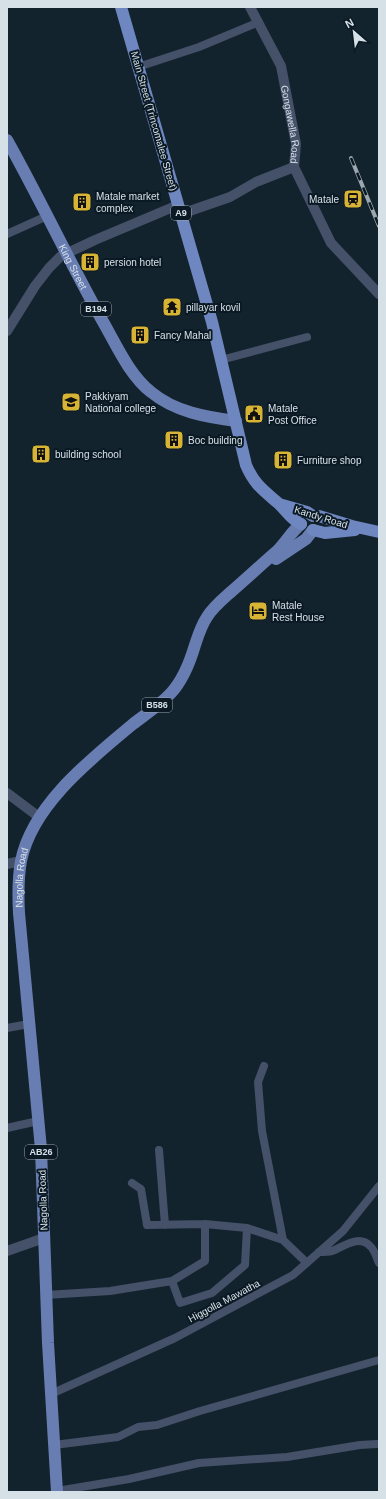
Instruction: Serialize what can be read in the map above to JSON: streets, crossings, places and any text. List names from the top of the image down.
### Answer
{
  "streets": {
    "highway": ["Main Street (Trincomalee Street)", "A9", "Kandy Road"],
    "main road": [
      "King Street",
      "B194",
      "B586",
      "Nagolla Road",
      "AB26"
    ],
    "street": ["Gongawella Road", "Higgolla Mawatha"]
  },
  "crossings": [
    ["Main Street (Trincomalee Street)", "King Street"],
    ["Main Street (Trincomalee Street)", "Kandy Road"],
    ["King Street", "Kandy Road"],
    ["Kandy Road", "B586"],
    ["B586", "Nagolla Road"],
    ["Nagolla Road", "Higgolla Mawatha"]
  ],
  "places": {
    "station": ["Matale"],
    "building": [
      "Matale market complex",
      "persion hotel",
      "Fancy Mahal",
      "Boc building",
      "building school",
      "Furniture shop"
    ],
    "temple": ["pillayar kovil"],
    "school or university": ["Pakkiyam National college"],
    "public building": ["Matale Post Office"],
    "hotel": ["Matale Rest House"]
  },
  "north": "top left"
}
